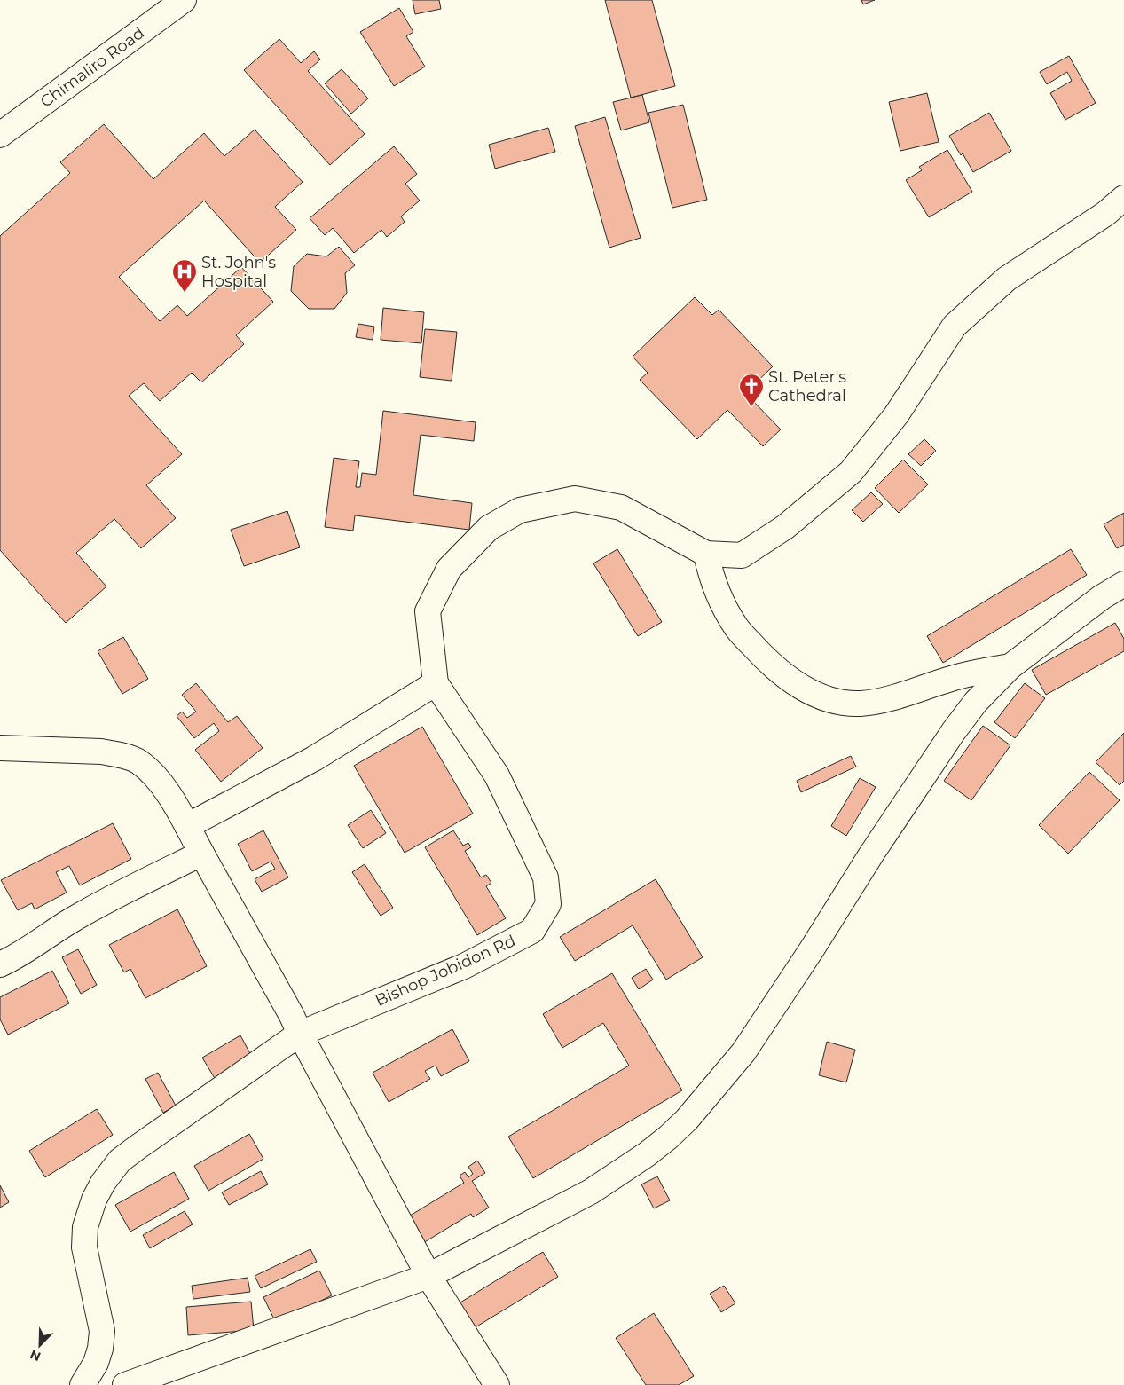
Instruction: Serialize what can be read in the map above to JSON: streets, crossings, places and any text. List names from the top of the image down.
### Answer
{
  "streets": {
    "street": ["Chimaliro Road", "Bishop Jobidon Rd"]
  },
  "places": {
    "hospital": ["St. John's Hospital"],
    "church": ["St. Peter's Cathedral"]
  },
  "north": "bottom left"
}
